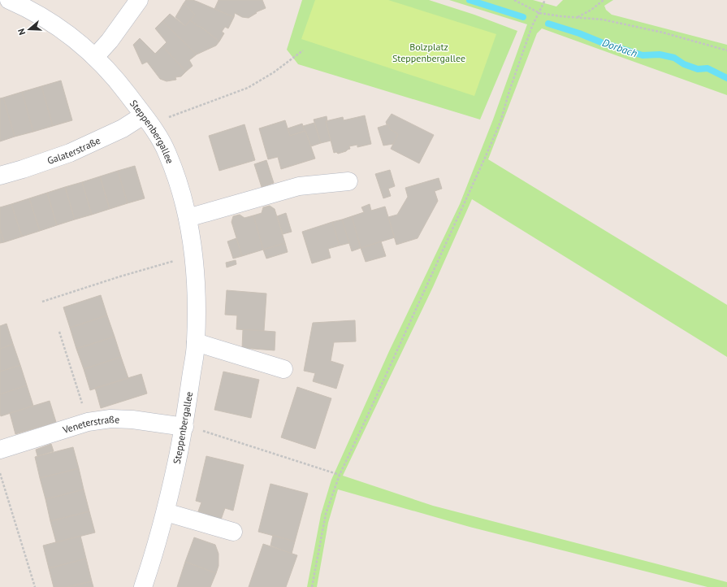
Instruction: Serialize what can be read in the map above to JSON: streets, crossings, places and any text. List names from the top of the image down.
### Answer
{
  "streets": {
    "street": ["Steppenbergallee", "Galaterstraße", "Veneterstraße"]
  },
  "crossings": [
    ["Steppenbergallee", "Galaterstraße"],
    ["Steppenbergallee", "Veneterstraße"]
  ],
  "water": ["Dorbach"],
  "parks": ["Bolzplatz Steppenbergallee"],
  "north": "left"
}
